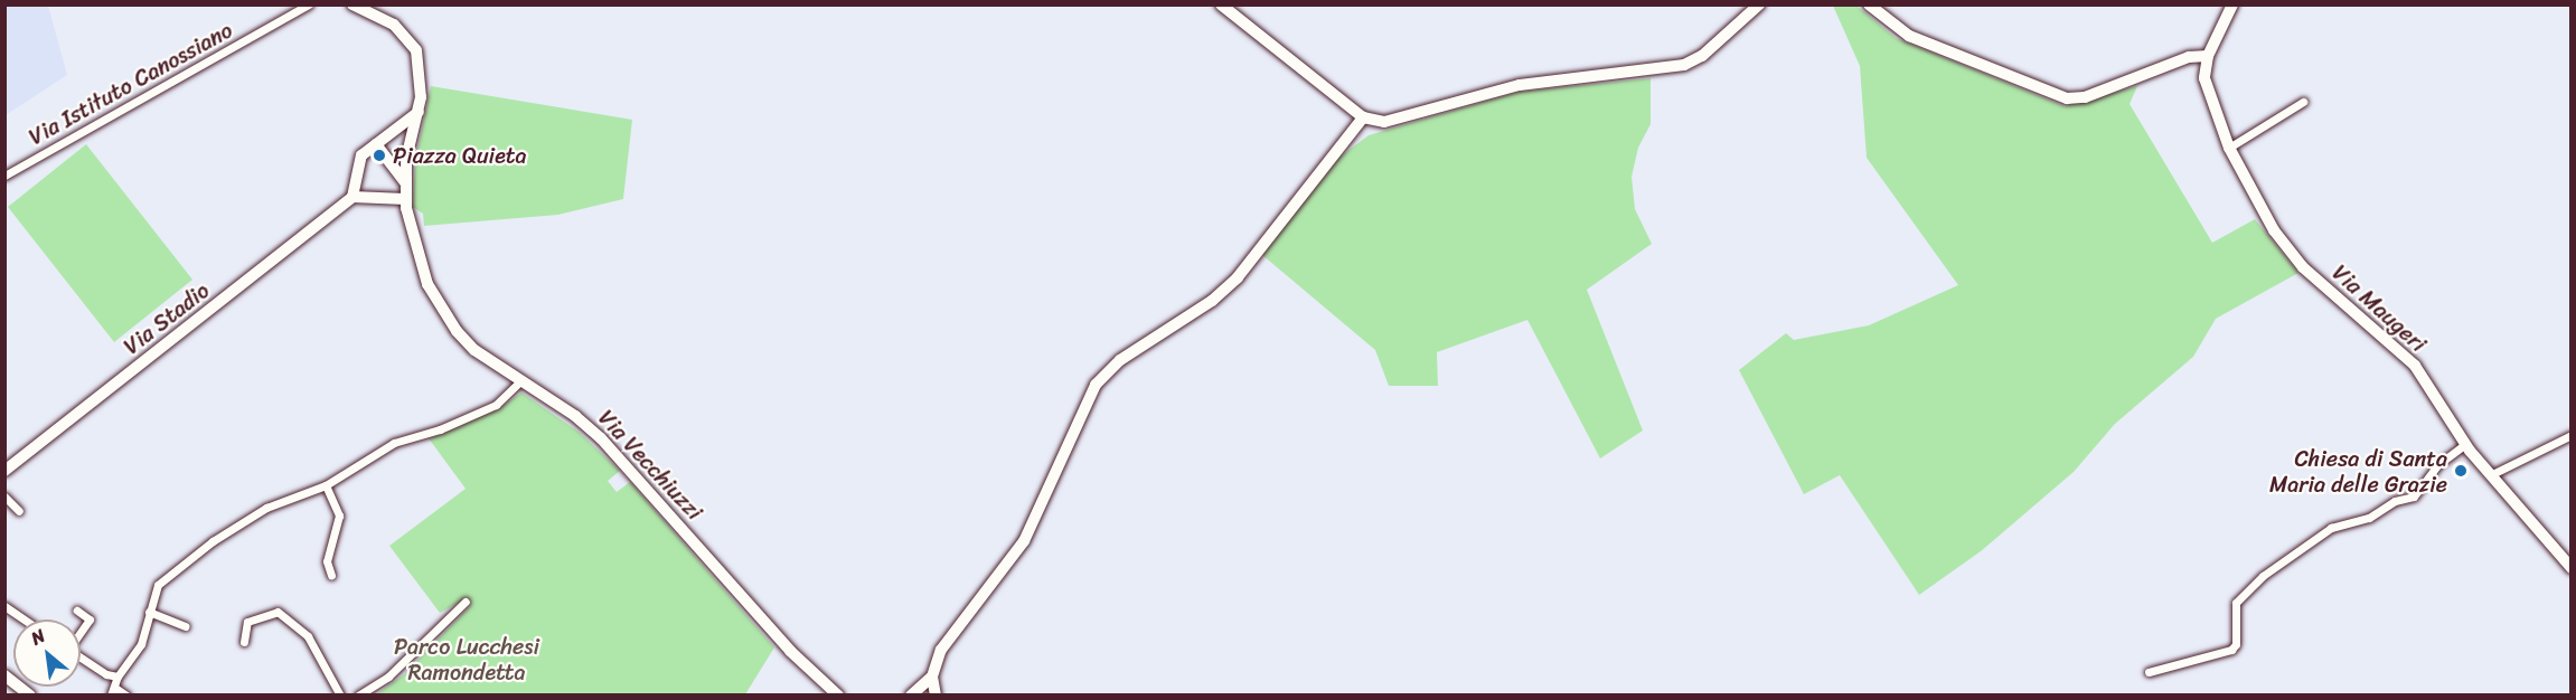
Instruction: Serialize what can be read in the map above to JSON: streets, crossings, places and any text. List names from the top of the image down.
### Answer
{
  "streets": {
    "street": [
      "Via Istituto Canossiano",
      "Via Maugeri",
      "Via Stadio",
      "Via Vecchiuzzi"
    ]
  },
  "parks": ["Parco Lucchesi Ramondetta"],
  "places": ["Piazza Quieta", "Chiesa di Santa Maria delle Grazie"],
  "north": "top left"
}
